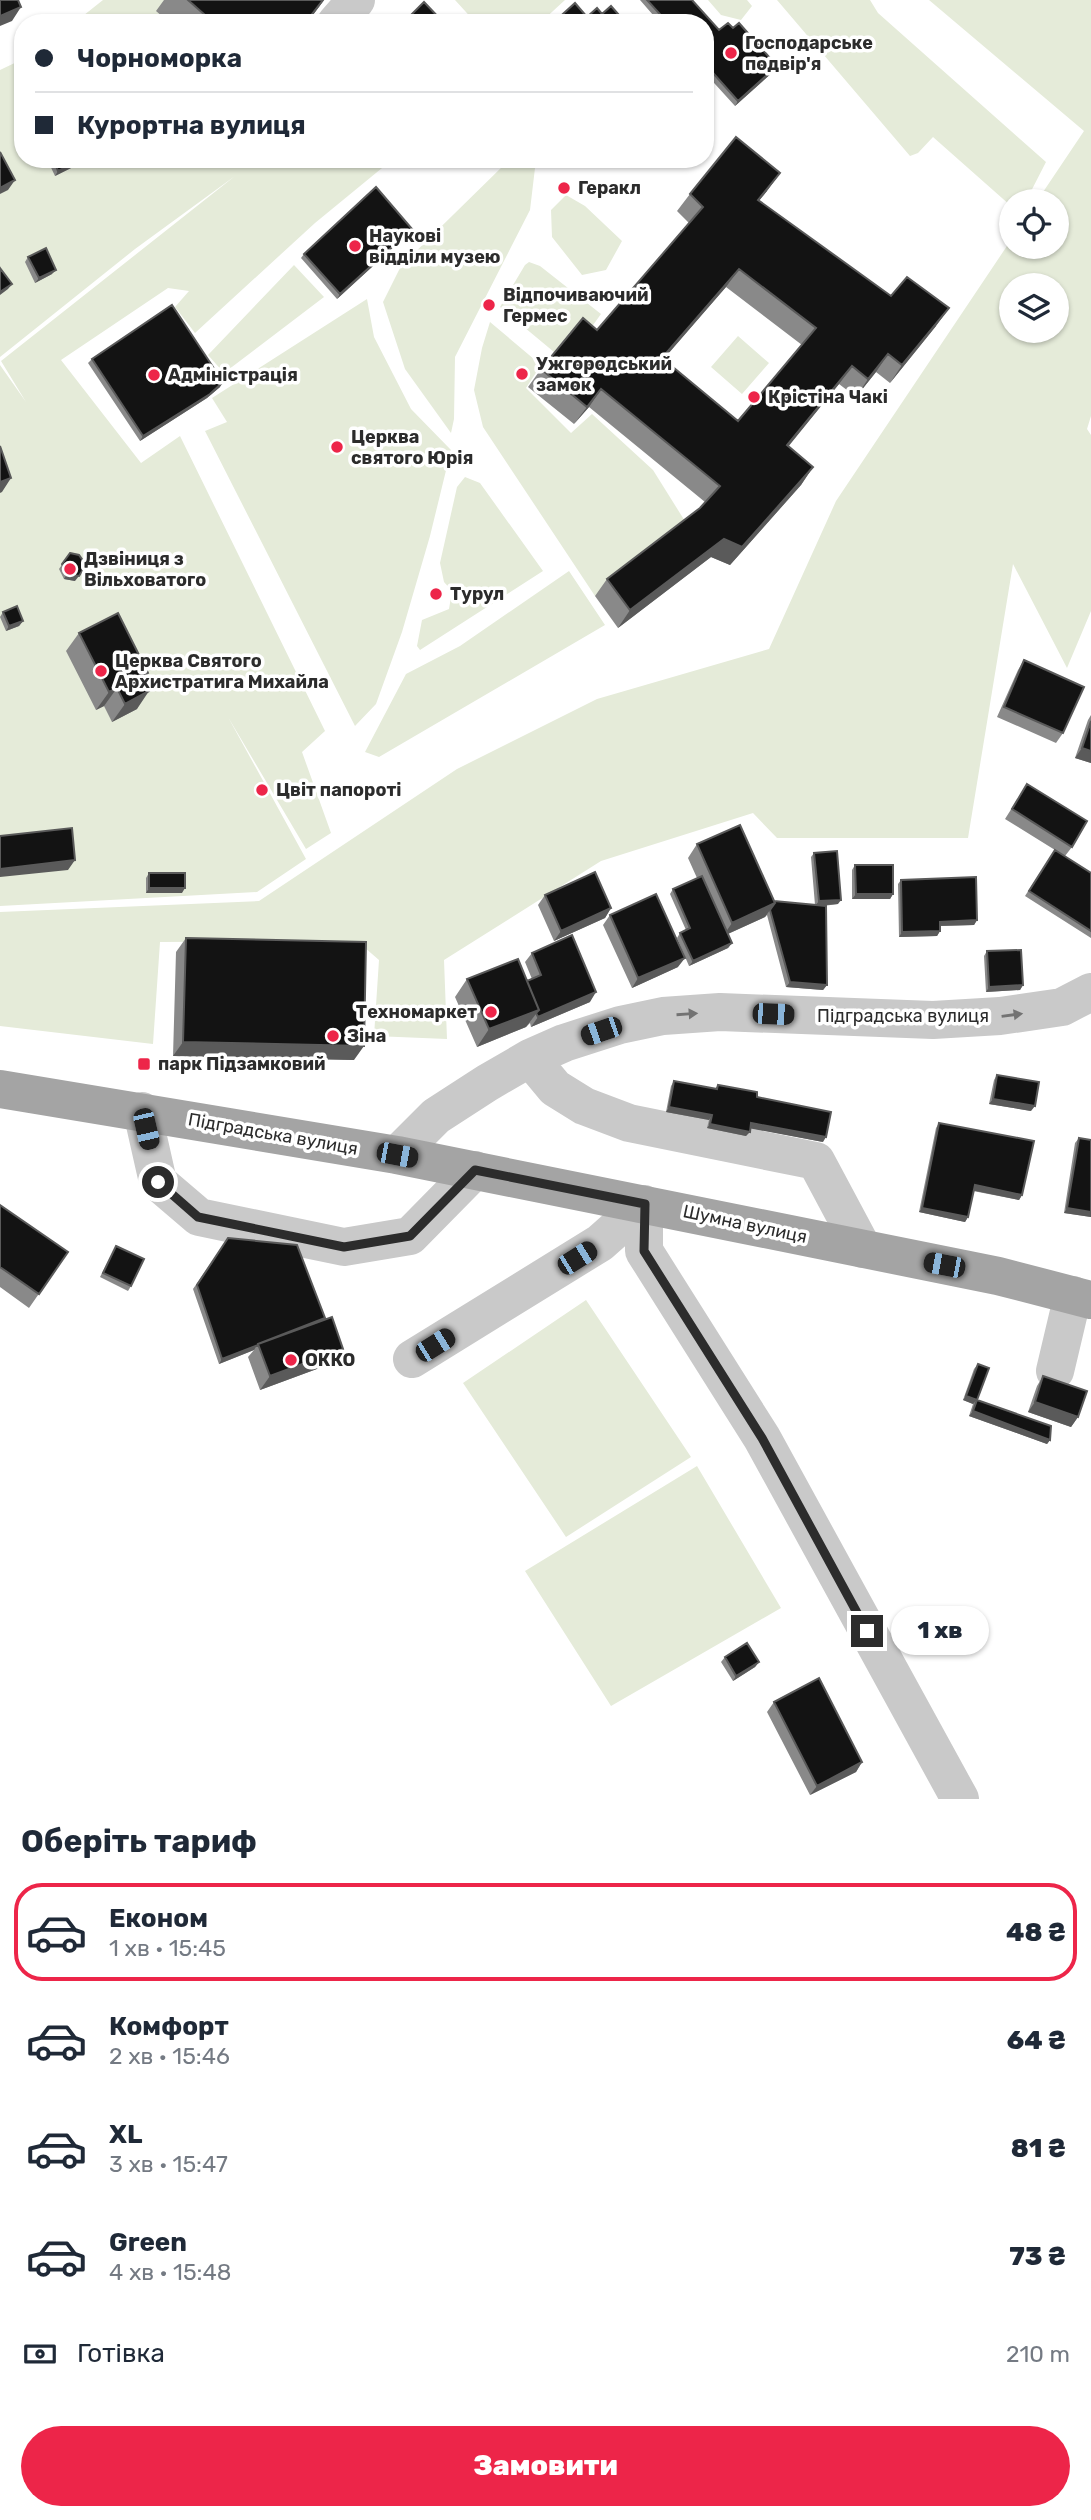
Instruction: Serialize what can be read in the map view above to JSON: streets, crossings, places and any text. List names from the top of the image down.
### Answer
{
  "streets": {
    "main road": ["Підградська вулиця", "Шумна вулиця"]
  },
  "crossings": [
    ["Підградська вулиця", "Шумна вулиця"]
  ],
  "one_way": ["Підградська вулиця"],
  "places": {
    "other": [
      "Господарське подвір'я",
      "Геракл",
      "Наукові відділи музею",
      "Відпочиваючий Гермес",
      "Ужгородський замок",
      "Адміністрація",
      "Крістіна Чакі",
      "Церква святого Юрія",
      "Дзвіниця з Вільховатого",
      "Турул",
      "Церква Святого Архистратига Михайла",
      "Цвіт папороті",
      "Техномаркет",
      "Зіна",
      "ОККО"
    ],
    "transit": ["парк Підзамковий"]
  },
  "page": {
    "banner": ["Чорноморка", "Курортна вулиця"],
    "bubble": "1 хв",
    "heading": "Оберіть тариф",
    "list": [
      {
        "name": "Економ",
        "note": "1 хв · 15:45",
        "value": "48 ₴"
      },
      {
        "name": "Комфорт",
        "note": "2 хв · 15:46",
        "value": "64 ₴"
      },
      {
        "name": "XL",
        "note": "3 хв · 15:47",
        "value": "81 ₴"
      },
      {
        "name": "Green",
        "note": "4 хв · 15:48",
        "value": "73 ₴"
      }
    ],
    "pay": ["Готівка", "210 m"],
    "buttons": "Замовити"
  }
}
